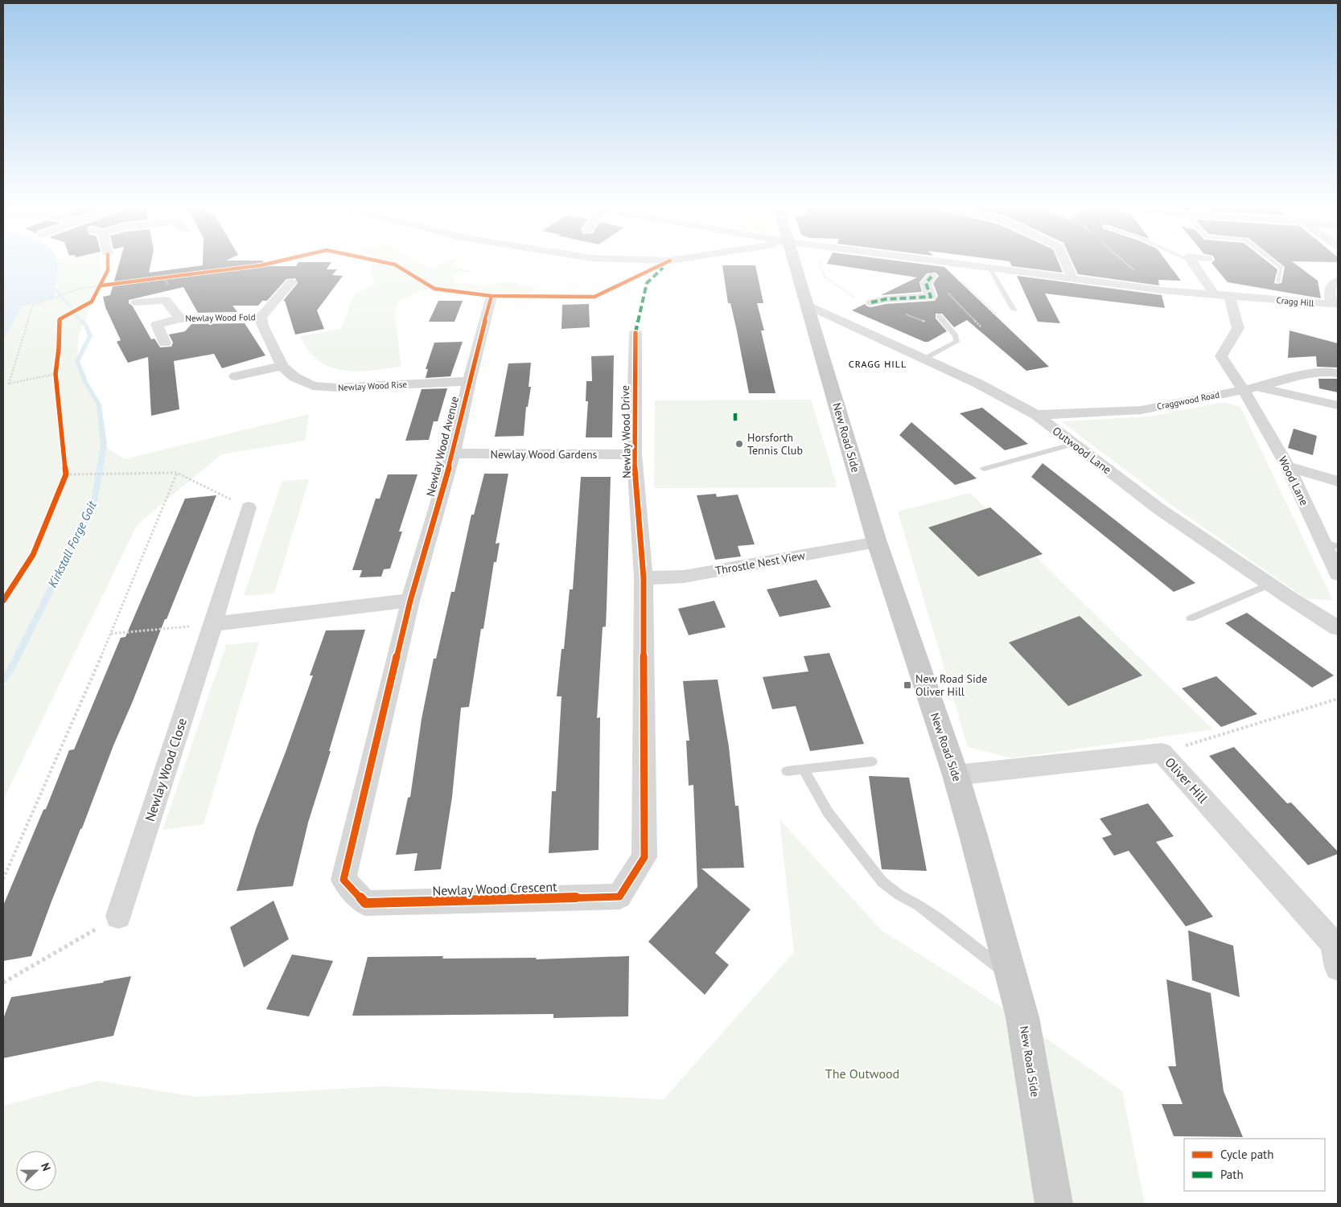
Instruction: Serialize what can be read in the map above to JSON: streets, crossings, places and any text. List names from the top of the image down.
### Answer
{
  "streets": {
    "main road": ["New Road Side"],
    "street": [
      "Cragg Hill",
      "Newlay Wood Fold",
      "Newlay Wood Rise",
      "Craggwood Road",
      "Newlay Wood Drive",
      "Newlay Wood Avenue",
      "Outwood Lane",
      "Newlay Wood Gardens",
      "Wood Lane",
      "Throstle Nest View",
      "Newlay Wood Close",
      "Oliver Hill",
      "Newlay Wood Crescent"
    ]
  },
  "crossings": [
    ["Cragg Hill", "Wood Lane"],
    ["Newlay Wood Fold", "Newlay Wood Rise"],
    ["Newlay Wood Rise", "Newlay Wood Avenue"],
    ["Craggwood Road", "Outwood Lane"],
    ["Craggwood Road", "Wood Lane"],
    ["Newlay Wood Drive", "Newlay Wood Gardens"],
    ["Newlay Wood Drive", "Throstle Nest View"],
    ["Newlay Wood Drive", "Newlay Wood Crescent"],
    ["New Road Side", "Outwood Lane"],
    ["New Road Side", "Throstle Nest View"],
    ["New Road Side", "Oliver Hill"],
    ["Newlay Wood Avenue", "Newlay Wood Gardens"],
    ["Newlay Wood Avenue", "Newlay Wood Crescent"],
    ["Throstle Nest View", "Newlay Wood Crescent"]
  ],
  "districts": ["CRAGG HILL"],
  "water": ["Kirkstall Forge Goit"],
  "parks": ["The Outwood"],
  "places": {
    "other": ["Horsforth Tennis Club"],
    "transit": ["New Road Side Oliver Hill"]
  },
  "legend": ["Cycle path", "Path"],
  "north": "right"
}
